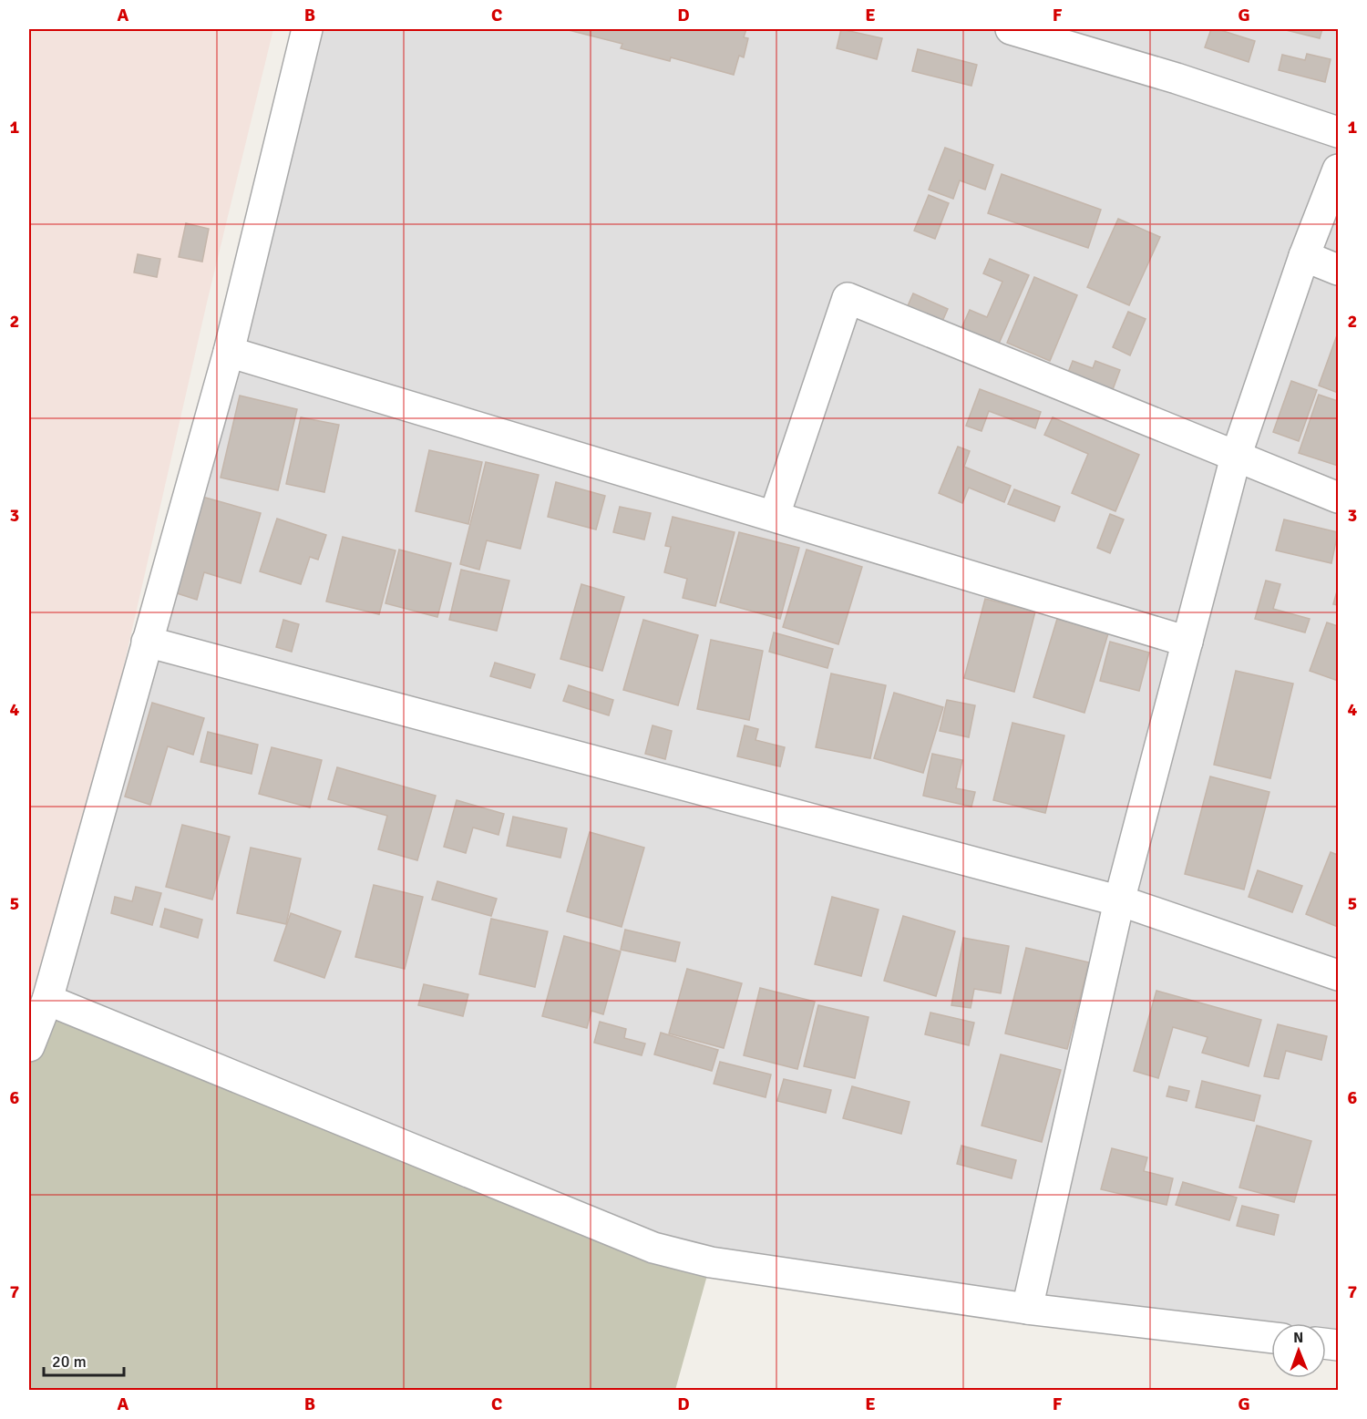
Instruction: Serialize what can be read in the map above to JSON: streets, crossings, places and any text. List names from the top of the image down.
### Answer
{
  "scale_bar": "20 m",
  "north": "top",
  "grid": {
    "columns": [
      "A",
      "B",
      "C",
      "D",
      "E",
      "F",
      "G"
    ],
    "rows": [
      "1",
      "2",
      "3",
      "4",
      "5",
      "6",
      "7"
    ]
  }
}
